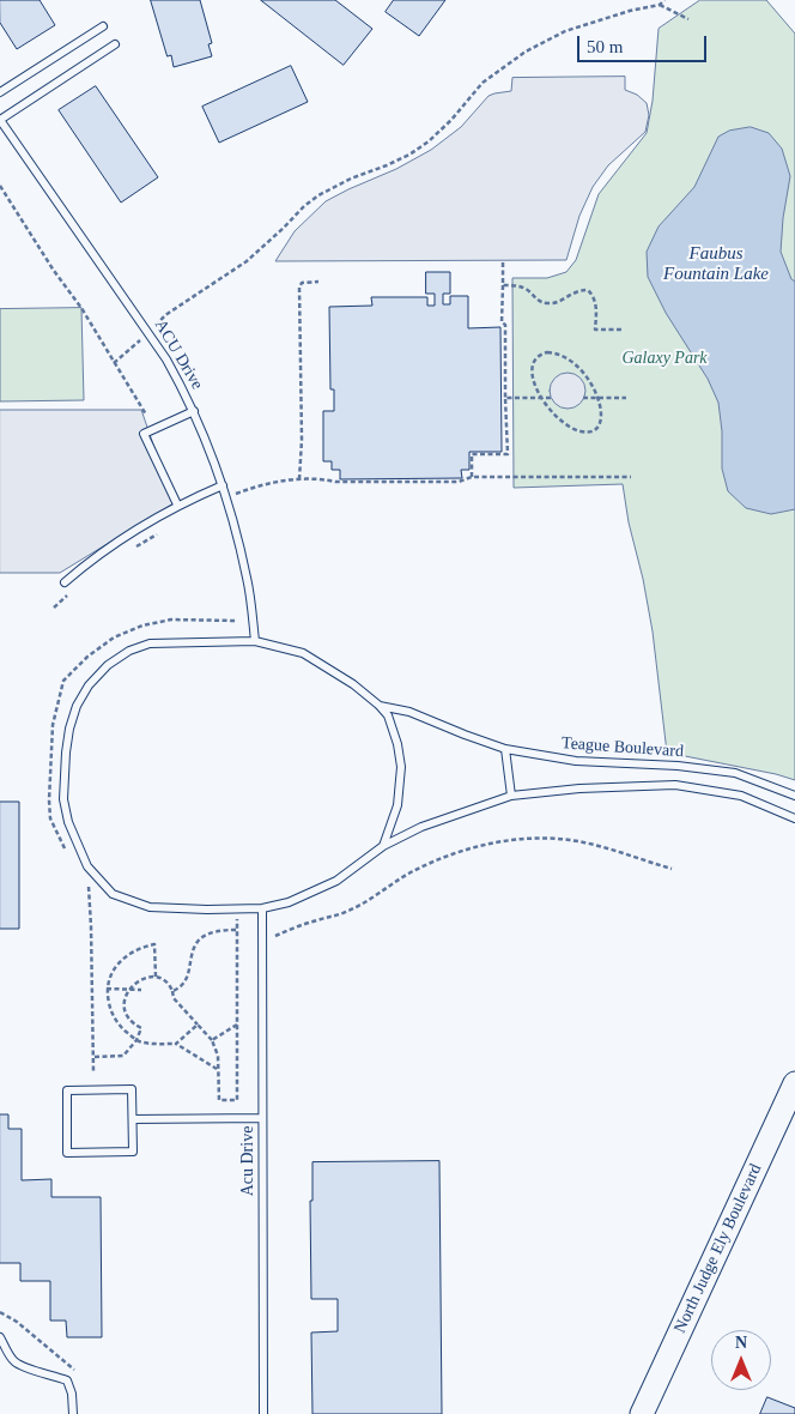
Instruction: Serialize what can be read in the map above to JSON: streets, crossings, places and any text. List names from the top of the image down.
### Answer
{
  "streets": {
    "main road": ["North Judge Ely Boulevard"],
    "lane": ["ACU Drive", "Teague Boulevard", "Acu Drive"]
  },
  "crossings": [
    ["ACU Drive", "Teague Boulevard"],
    ["Teague Boulevard", "Acu Drive"]
  ],
  "water": ["Faubus Fountain Lake"],
  "parks": ["Galaxy Park"],
  "scale_bar": "50 m",
  "north": "top"
}
